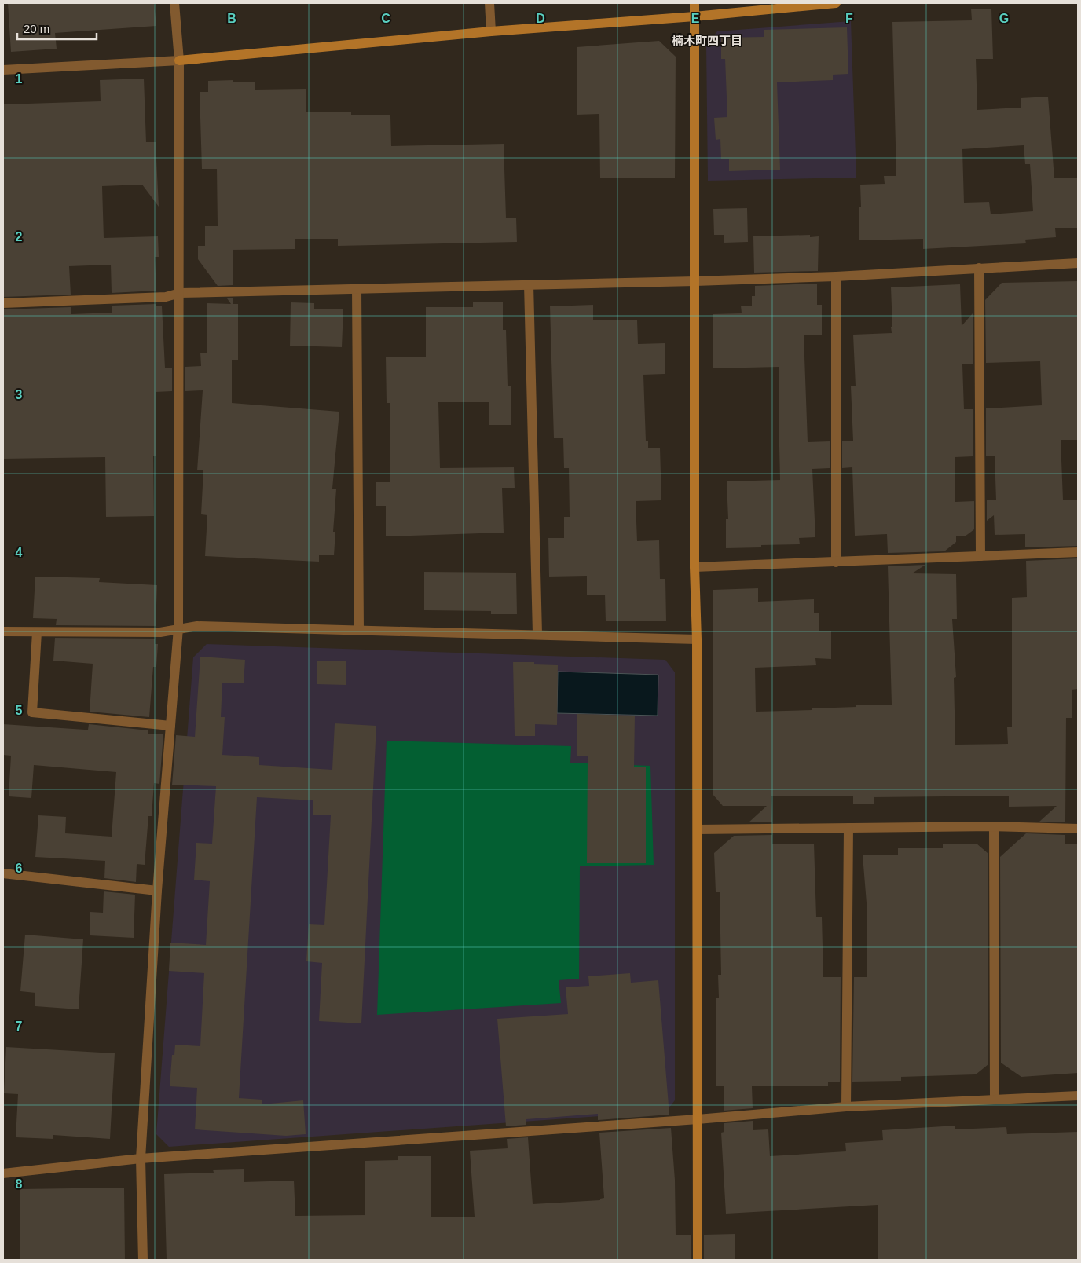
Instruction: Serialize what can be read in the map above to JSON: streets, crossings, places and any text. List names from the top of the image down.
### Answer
{
  "districts": ["楠木町四丁目"],
  "scale_bar": "20 m",
  "grid": {
    "columns": [
      "B",
      "C",
      "D",
      "E",
      "F",
      "G"
    ],
    "rows": [
      "1",
      "2",
      "3",
      "4",
      "5",
      "6",
      "7",
      "8"
    ]
  }
}
